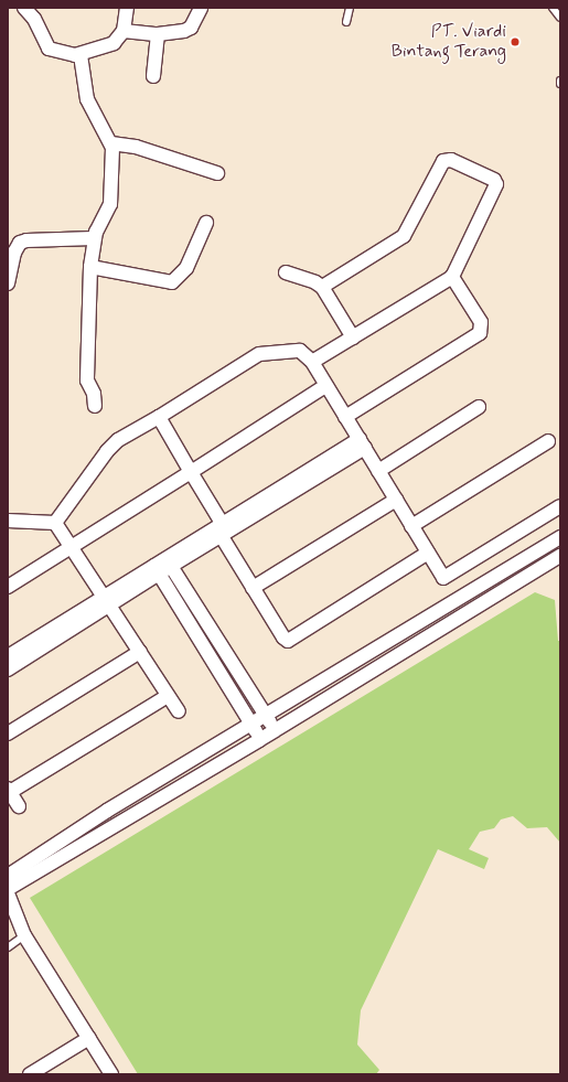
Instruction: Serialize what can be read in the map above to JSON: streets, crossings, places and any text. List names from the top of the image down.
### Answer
{
  "places": ["PT. Viardi Bintang Terang"]
}
